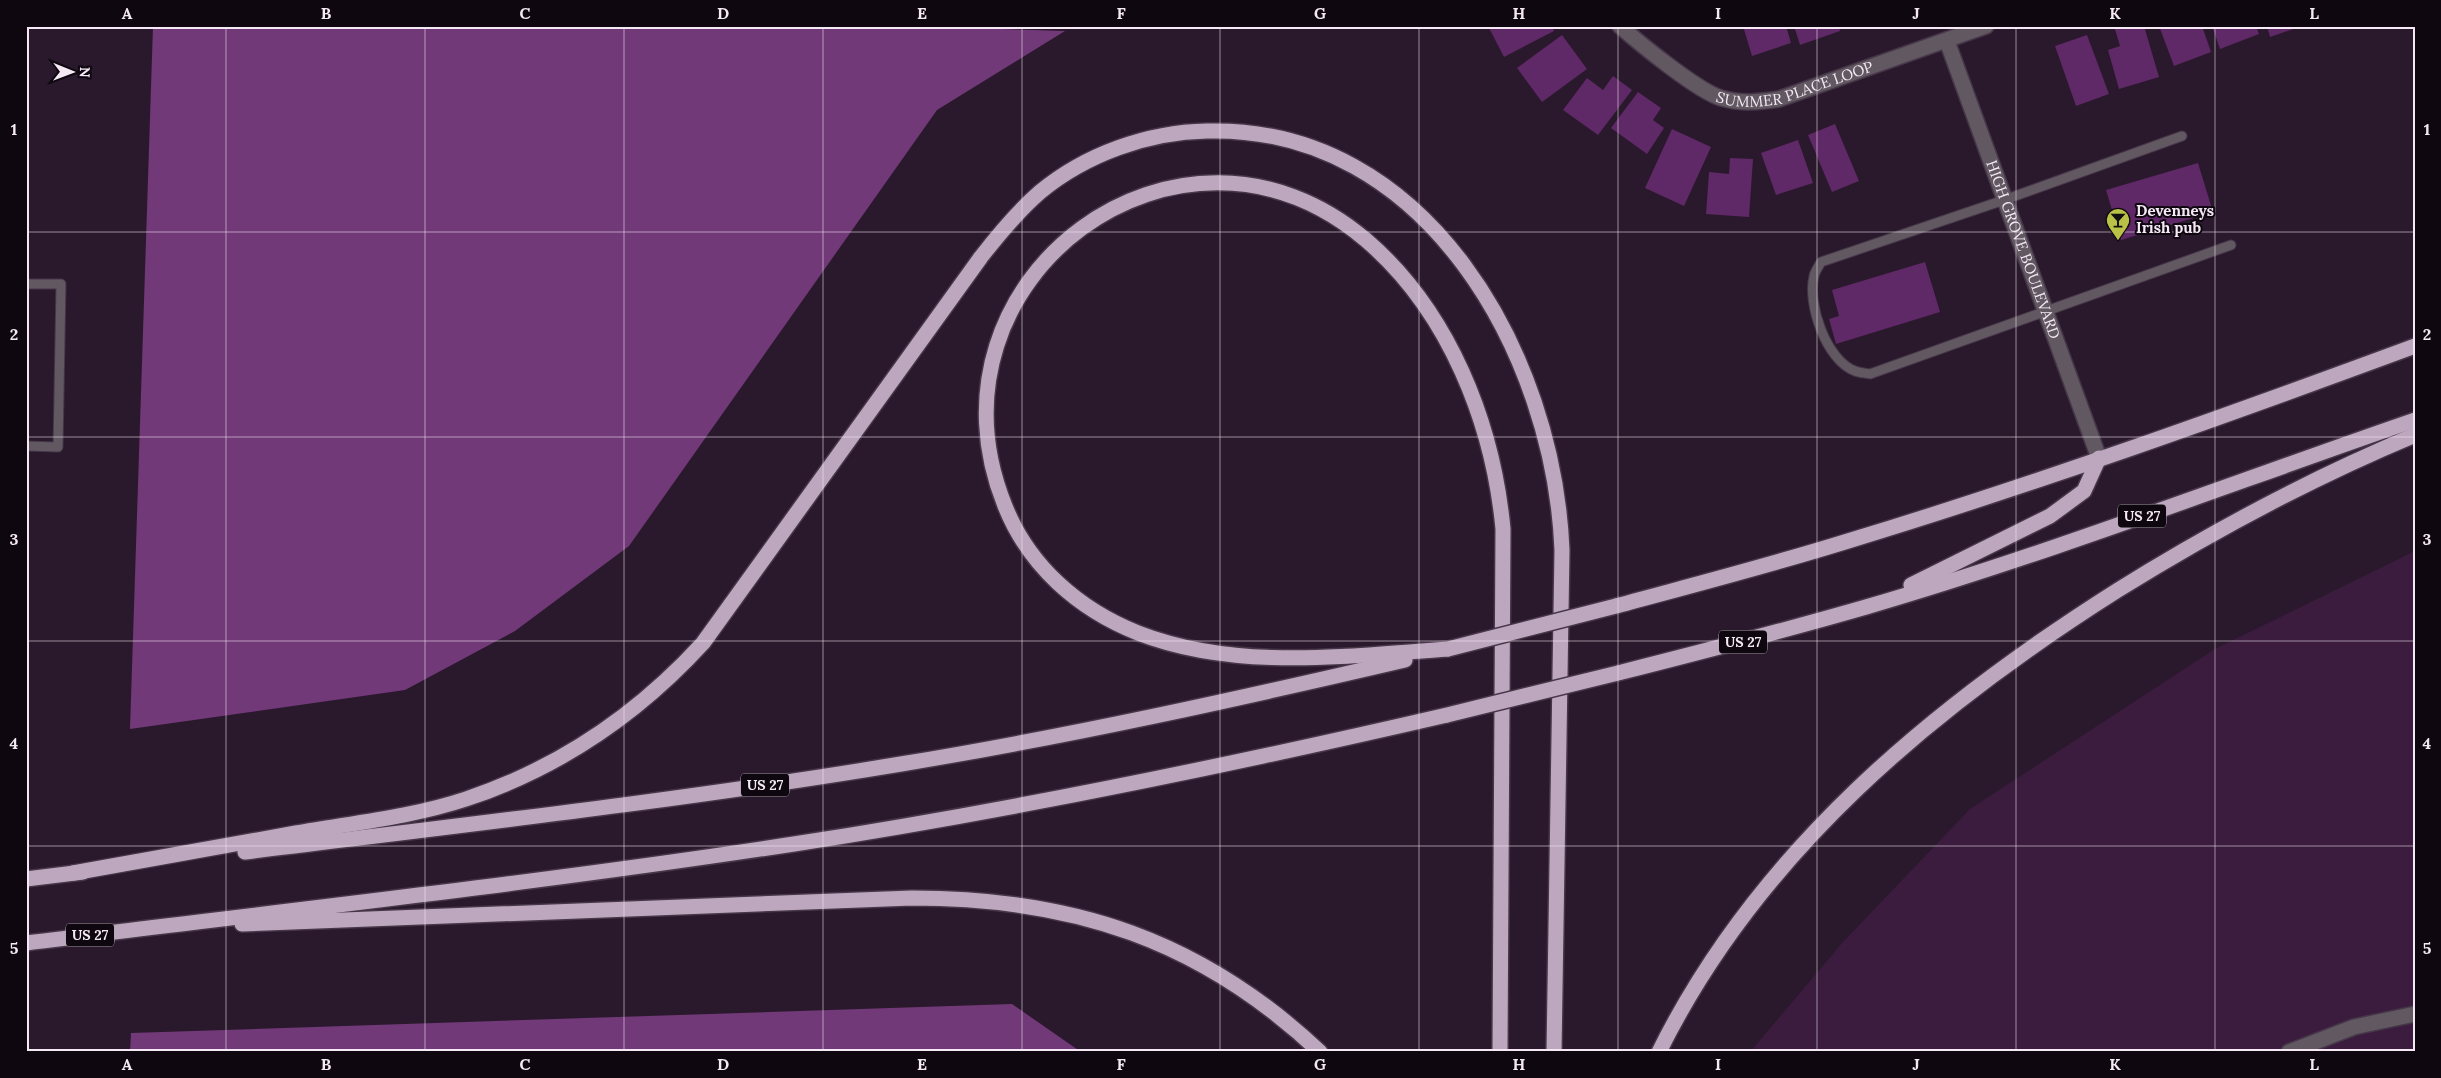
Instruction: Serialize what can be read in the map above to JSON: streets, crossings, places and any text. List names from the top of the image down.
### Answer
{
  "streets": {
    "highway": ["US 27"],
    "street": ["SUMMER PLACE LOOP", "HIGH GROVE BOULEVARD"]
  },
  "crossings": [
    ["SUMMER PLACE LOOP", "HIGH GROVE BOULEVARD"],
    ["HIGH GROVE BOULEVARD", "US 27"]
  ],
  "places": {
    "bar": ["Devenneys Irish pub"]
  },
  "north": "right",
  "grid": {
    "columns": [
      "A",
      "B",
      "C",
      "D",
      "E",
      "F",
      "G",
      "H",
      "I",
      "J",
      "K",
      "L"
    ],
    "rows": [
      "1",
      "2",
      "3",
      "4",
      "5"
    ]
  }
}
